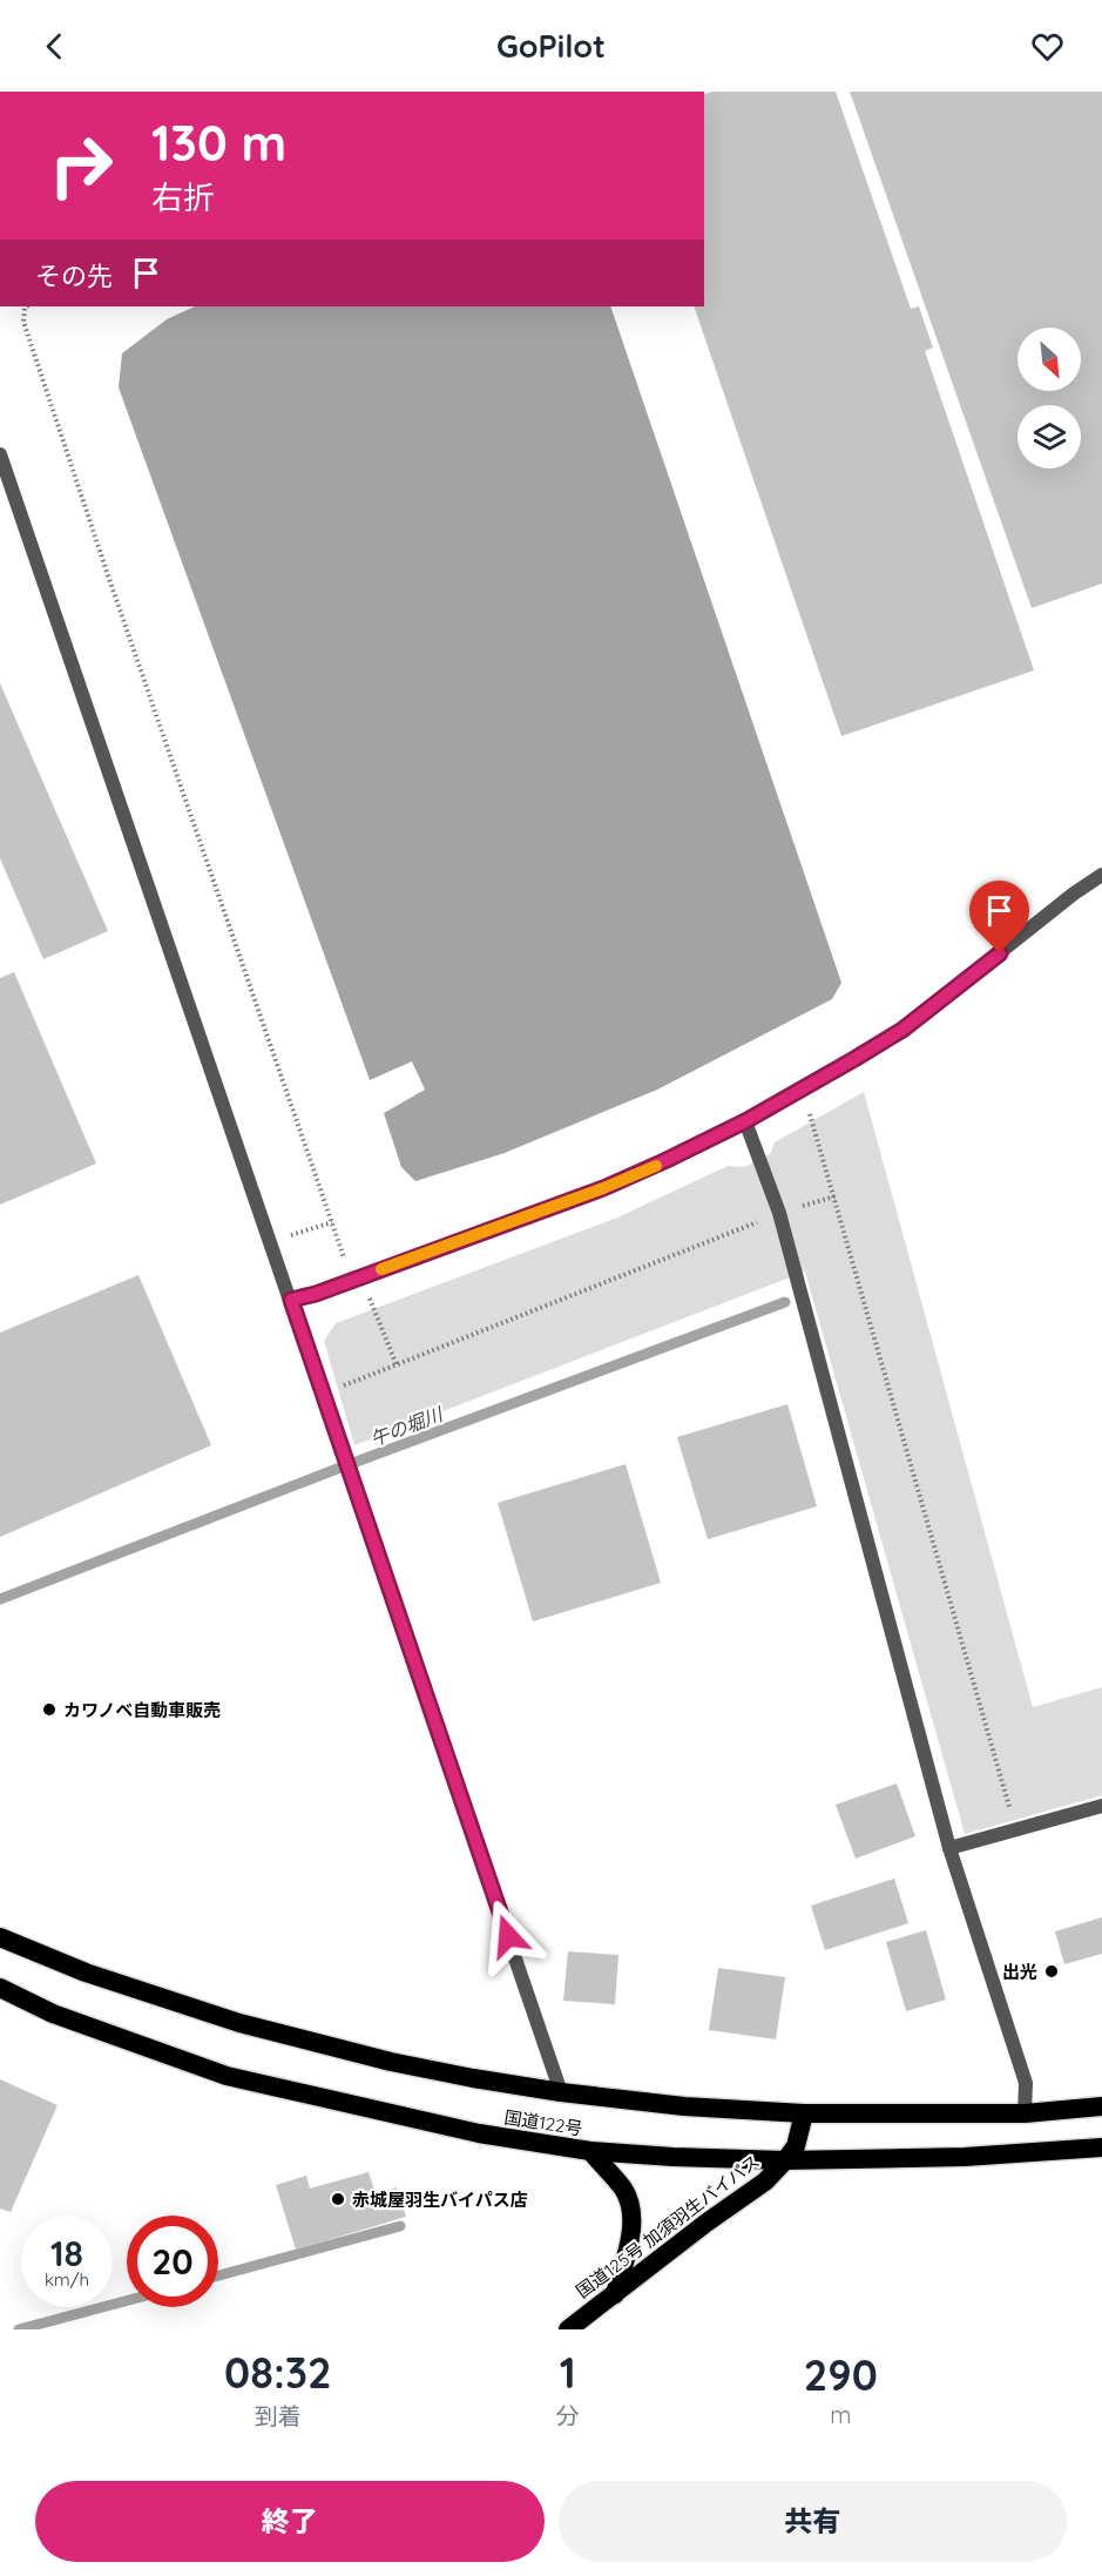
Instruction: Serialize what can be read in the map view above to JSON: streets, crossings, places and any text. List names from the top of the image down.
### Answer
{
  "streets": {
    "highway": ["国道122号", "国道125号 加須羽生バイパス"]
  },
  "crossings": [
    ["国道122号", "国道125号 加須羽生バイパス"]
  ],
  "water": ["午の堀川"],
  "places": ["カワノベ自動車販売", "出光", "赤城屋羽生バイパス店"],
  "north": "bottom right",
  "page": {
    "header": "GoPilot",
    "turn": ["130 m", "右折"],
    "then": "その先",
    "speed": "18 km/h",
    "limit": "20",
    "eta": [
      "08:32",
      "到着",
      "1",
      "分",
      "290",
      "m"
    ],
    "buttons": ["終了", "共有"]
  }
}
